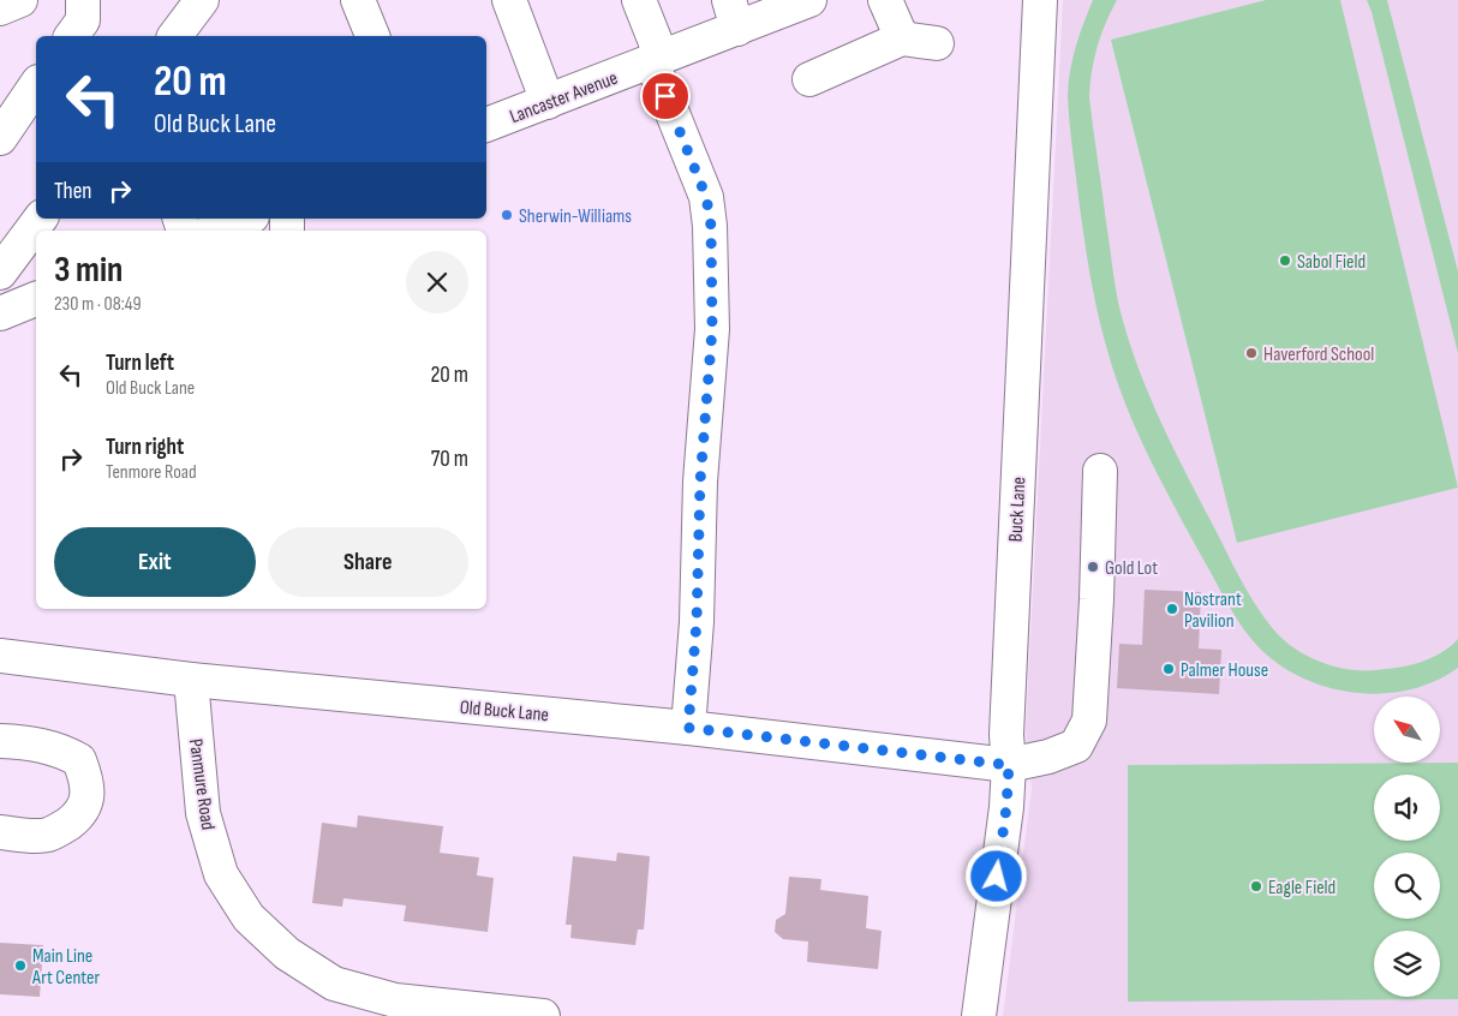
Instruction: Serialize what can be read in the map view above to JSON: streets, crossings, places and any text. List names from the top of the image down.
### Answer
{
  "streets": {
    "main road": [
      "Lancaster Avenue",
      "Buck Lane",
      "Old Buck Lane",
      "Panmure Road"
    ]
  },
  "crossings": [
    ["Buck Lane", "Old Buck Lane"],
    ["Old Buck Lane", "Panmure Road"]
  ],
  "places": [
    "Sherwin-Williams",
    "Sabol Field",
    "Haverford School",
    "Gold Lot",
    "Nostrant Pavilion",
    "Palmer House",
    "Eagle Field",
    "Main Line Art Center"
  ],
  "north": "top left",
  "page": {
    "turn": ["20 m", "Old Buck Lane"],
    "then": "Then",
    "heading": ["3 min", "230 m · 08:49"],
    "list": [
      {
        "name": "Turn left",
        "note": "Old Buck Lane",
        "value": "20 m"
      },
      {
        "name": "Turn right",
        "note": "Tenmore Road",
        "value": "70 m"
      }
    ],
    "buttons": ["Exit", "Share"]
  }
}
